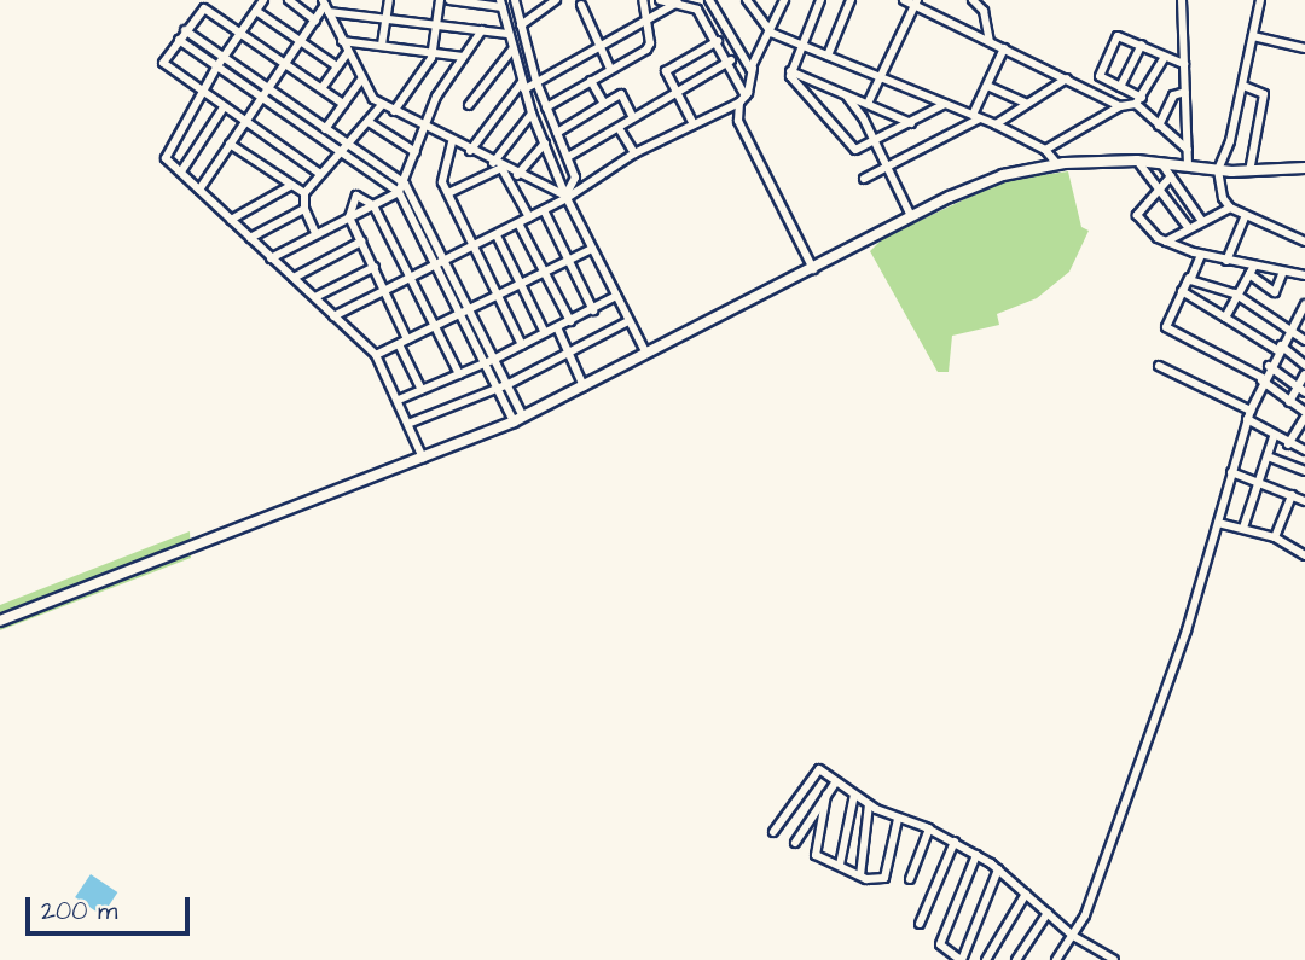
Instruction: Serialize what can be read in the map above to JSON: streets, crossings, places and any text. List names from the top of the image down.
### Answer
{
  "scale_bar": "200 m"
}
